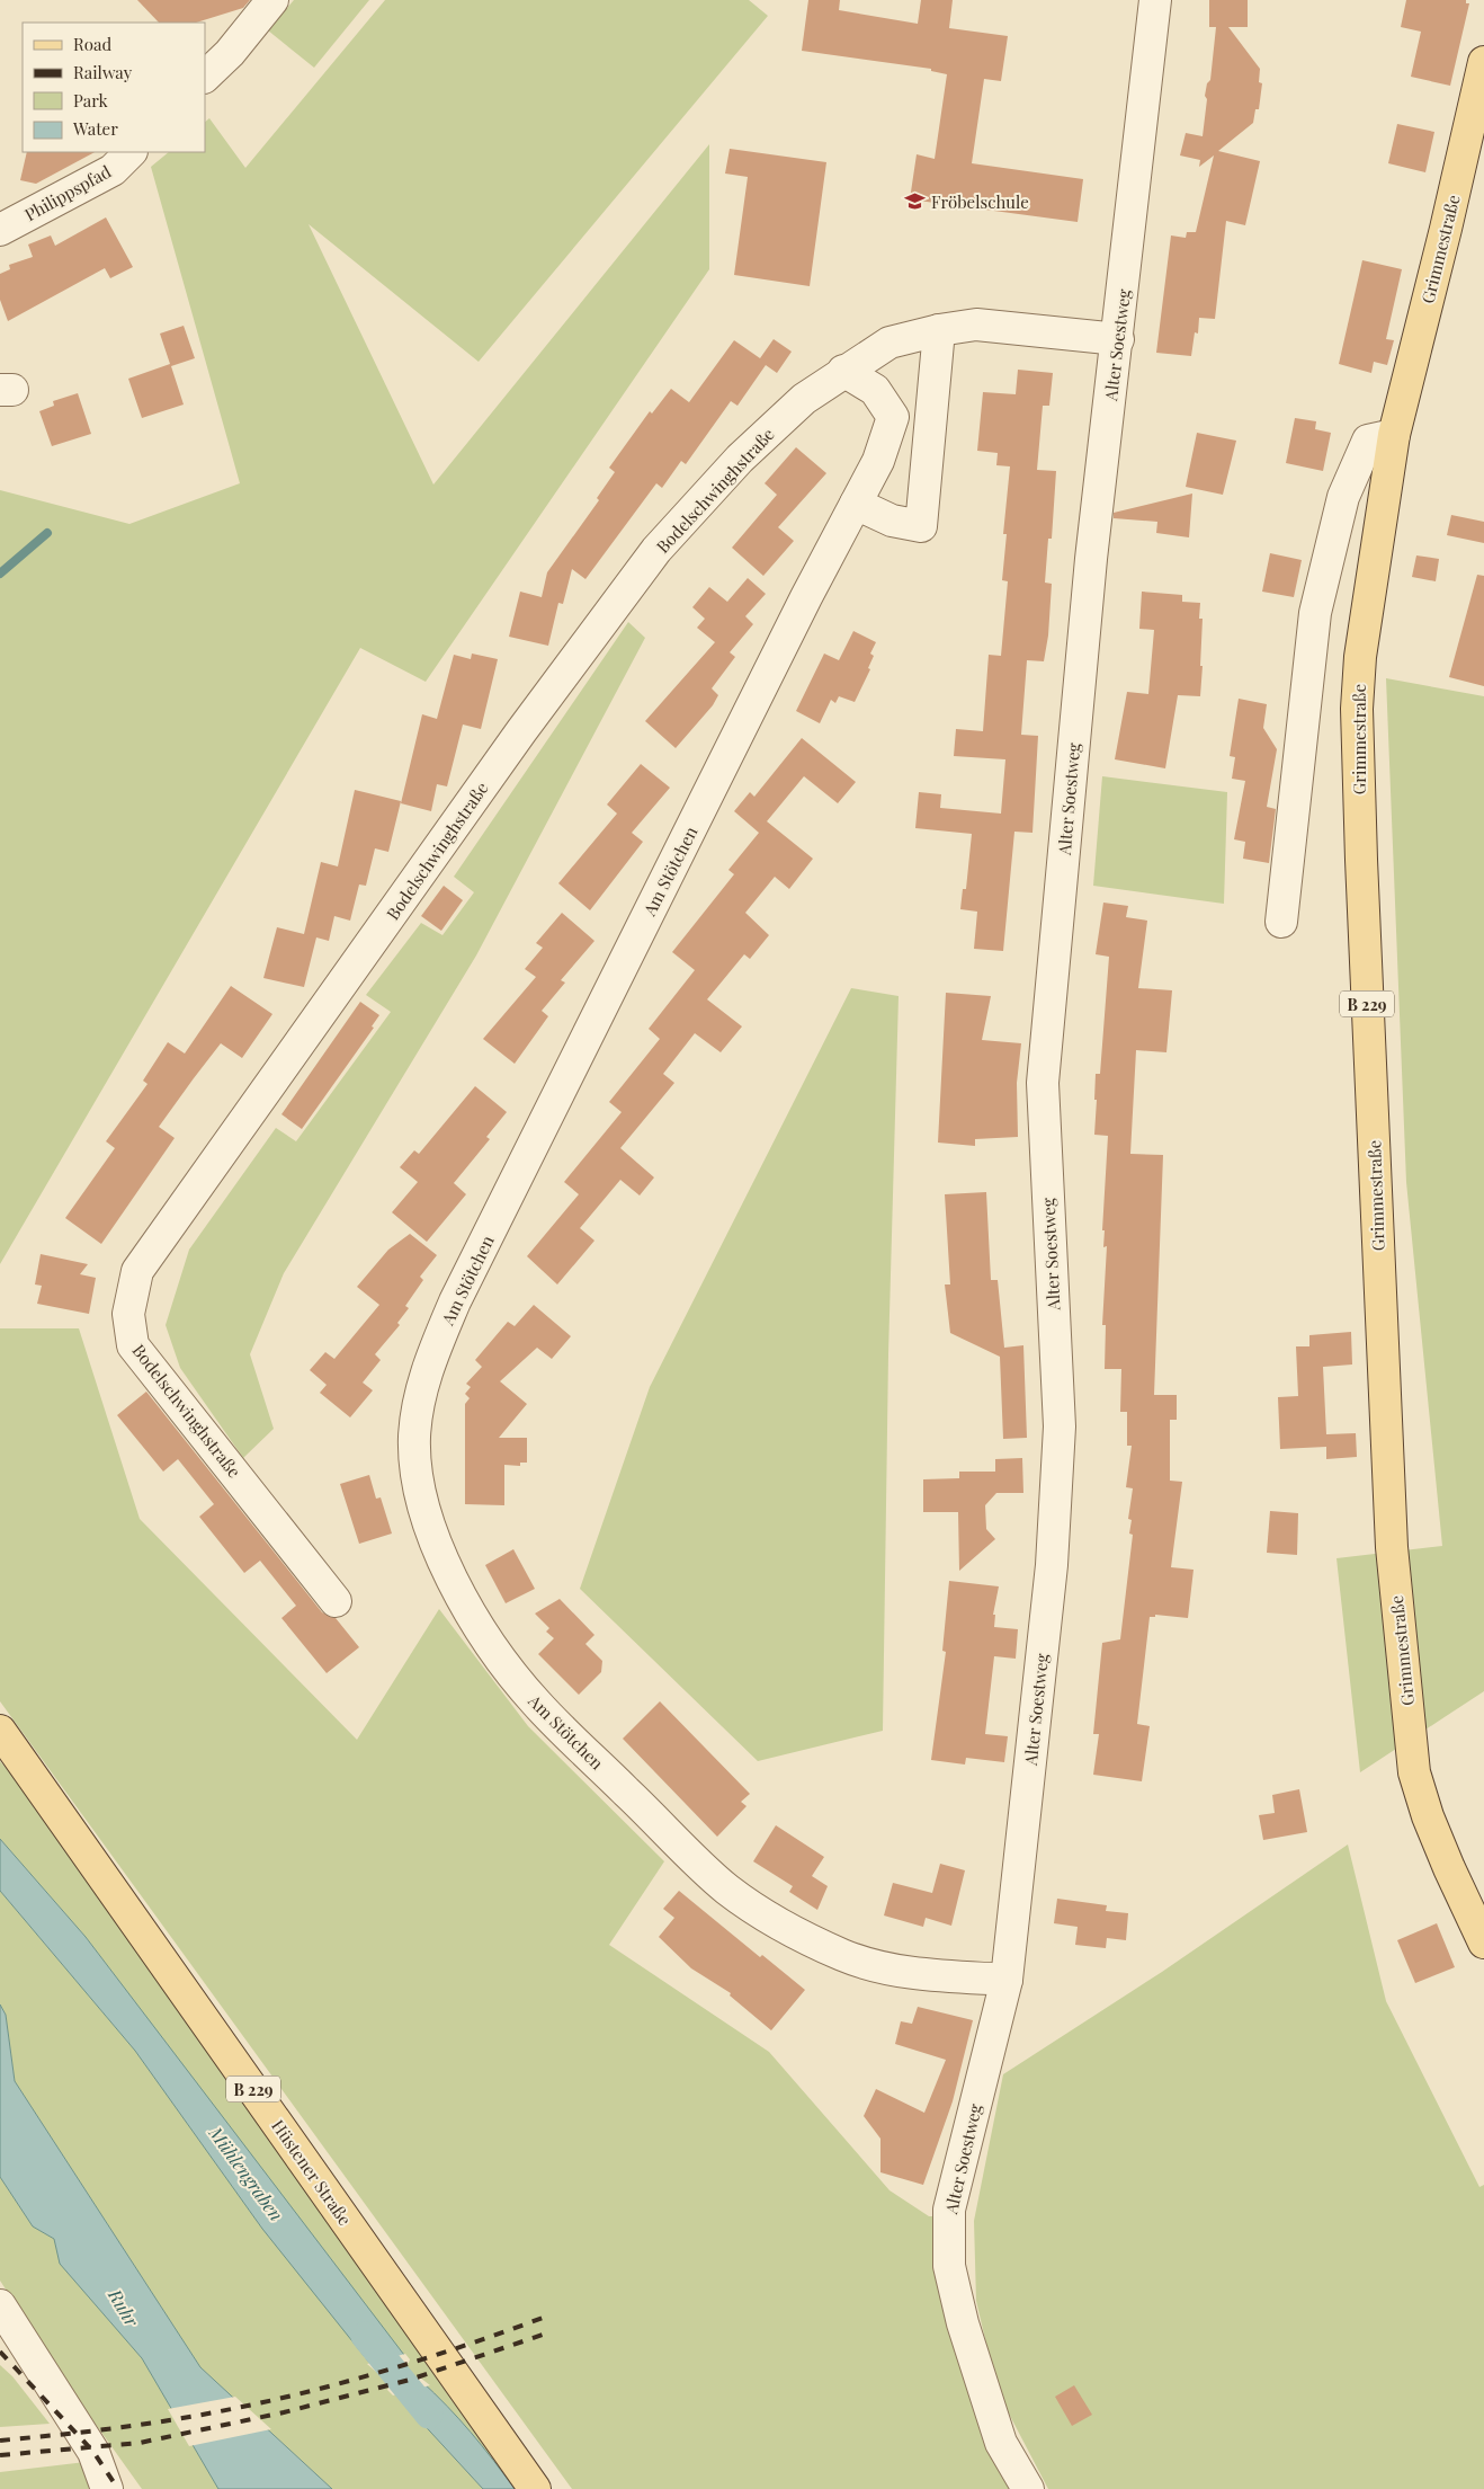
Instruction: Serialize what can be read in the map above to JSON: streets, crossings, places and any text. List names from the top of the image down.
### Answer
{
  "streets": {
    "main road": ["Grimmestraße", "B 229", "Hüstener Straße"],
    "street": [
      "Philippspfad",
      "Alter Soestweg",
      "Bodelschwinghstraße",
      "Am Stötchen"
    ]
  },
  "crossings": [
    ["Alter Soestweg", "Bodelschwinghstraße"],
    ["Alter Soestweg", "Am Stötchen"],
    ["Bodelschwinghstraße", "Am Stötchen"]
  ],
  "water": ["Mühlengraben", "Ruhr"],
  "places": {
    "school or university": ["Fröbelschule"]
  },
  "legend": [
    "Road",
    "Railway",
    "Park",
    "Water"
  ]
}
